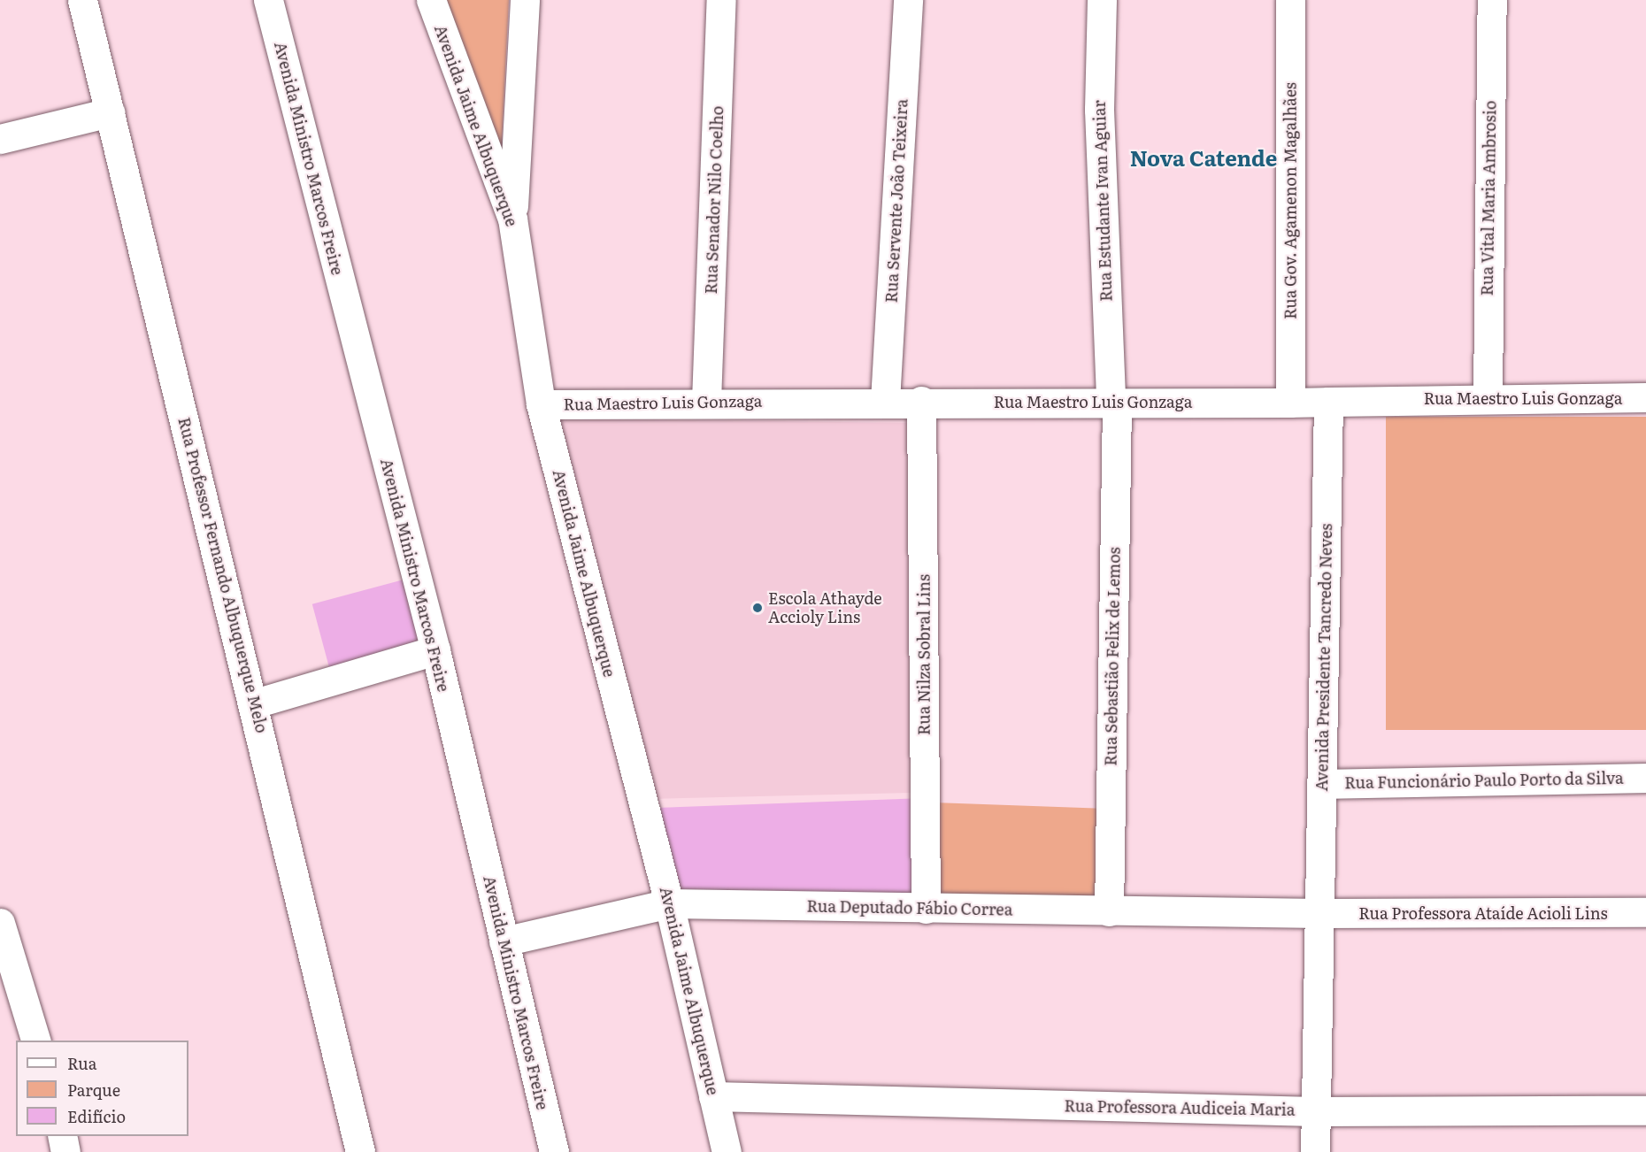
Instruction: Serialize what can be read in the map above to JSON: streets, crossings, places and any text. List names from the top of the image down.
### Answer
{
  "streets": {
    "street": [
      "Avenida Jaime Albuquerque",
      "Avenida Ministro Marcos Freire",
      "Rua Vital Maria Ambrosio",
      "Rua Senador Nilo Coelho",
      "Rua Servente João Teixeira",
      "Rua Estudante Ivan Aguiar",
      "Rua Gov. Agamenon Magalhães",
      "Rua Maestro Luis Gonzaga",
      "Rua Professor Fernando Albuquerque Melo",
      "Rua Nilza Sobral Lins",
      "Rua Sebastião Felix de Lemos",
      "Avenida Presidente Tancredo Neves",
      "Rua Funcionário Paulo Porto da Silva",
      "Rua Deputado Fábio Correa",
      "Rua Professora Ataíde Acioli Lins",
      "Rua Professora Audiceia Maria"
    ]
  },
  "crossings": [
    ["Avenida Jaime Albuquerque", "Rua Maestro Luis Gonzaga"],
    ["Avenida Jaime Albuquerque", "Rua Deputado Fábio Correa"],
    ["Avenida Jaime Albuquerque", "Rua Professora Audiceia Maria"],
    ["Avenida Ministro Marcos Freire", "Rua Deputado Fábio Correa"],
    ["Rua Vital Maria Ambrosio", "Rua Maestro Luis Gonzaga"],
    ["Rua Senador Nilo Coelho", "Rua Maestro Luis Gonzaga"],
    ["Rua Servente João Teixeira", "Rua Maestro Luis Gonzaga"],
    ["Rua Estudante Ivan Aguiar", "Rua Maestro Luis Gonzaga"],
    ["Rua Estudante Ivan Aguiar", "Rua Sebastião Felix de Lemos"],
    ["Rua Gov. Agamenon Magalhães", "Rua Maestro Luis Gonzaga"],
    ["Rua Maestro Luis Gonzaga", "Rua Nilza Sobral Lins"],
    ["Rua Maestro Luis Gonzaga", "Rua Sebastião Felix de Lemos"],
    ["Rua Maestro Luis Gonzaga", "Avenida Presidente Tancredo Neves"],
    ["Rua Nilza Sobral Lins", "Rua Deputado Fábio Correa"],
    ["Rua Sebastião Felix de Lemos", "Rua Deputado Fábio Correa"],
    ["Avenida Presidente Tancredo Neves", "Rua Funcionário Paulo Porto da Silva"],
    ["Avenida Presidente Tancredo Neves", "Rua Deputado Fábio Correa"],
    ["Avenida Presidente Tancredo Neves", "Rua Professora Ataíde Acioli Lins"],
    ["Avenida Presidente Tancredo Neves", "Rua Professora Audiceia Maria"],
    ["Rua Deputado Fábio Correa", "Rua Professora Ataíde Acioli Lins"]
  ],
  "districts": ["Nova Catende"],
  "places": ["Escola Athayde Accioly Lins"],
  "legend": ["Rua", "Parque", "Edifício"]
}
